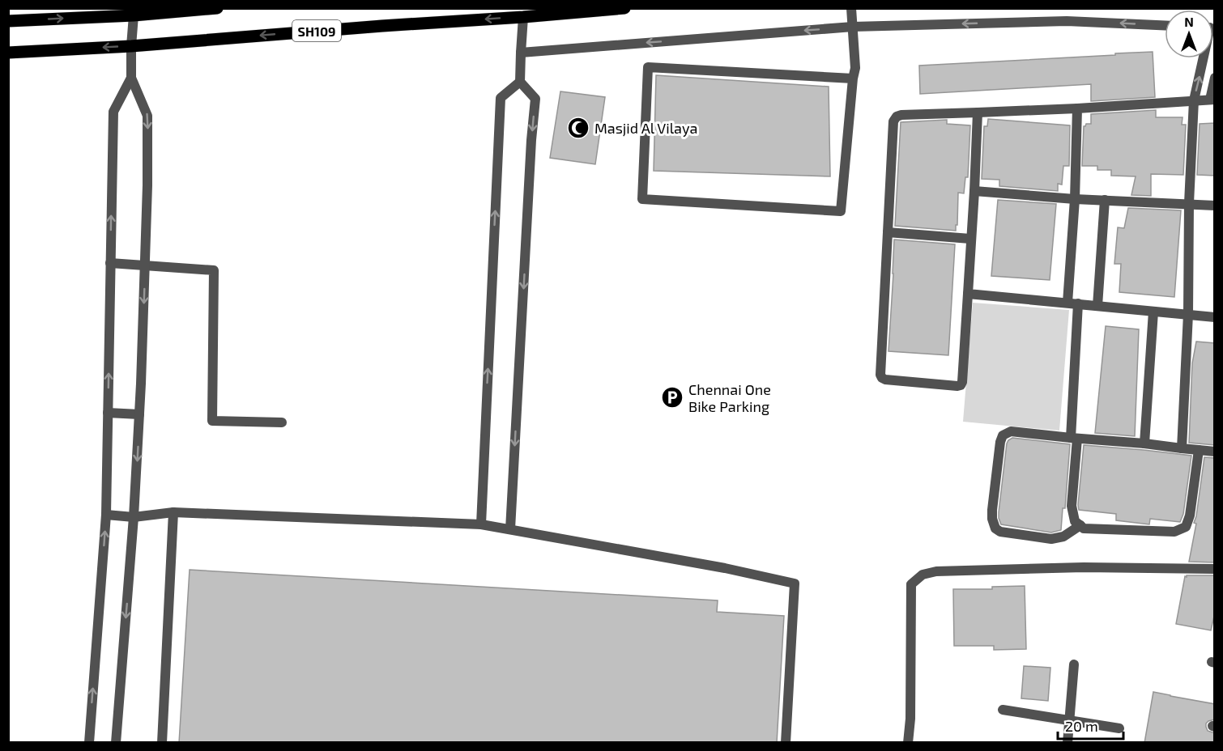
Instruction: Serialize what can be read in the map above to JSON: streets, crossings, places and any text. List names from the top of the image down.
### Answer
{
  "streets": {
    "main road": ["SH109"]
  },
  "places": {
    "mosque": ["Masjid Al Vilaya"],
    "parking": ["Chennai One Bike Parking"]
  },
  "scale_bar": "20 m",
  "north": "top"
}
